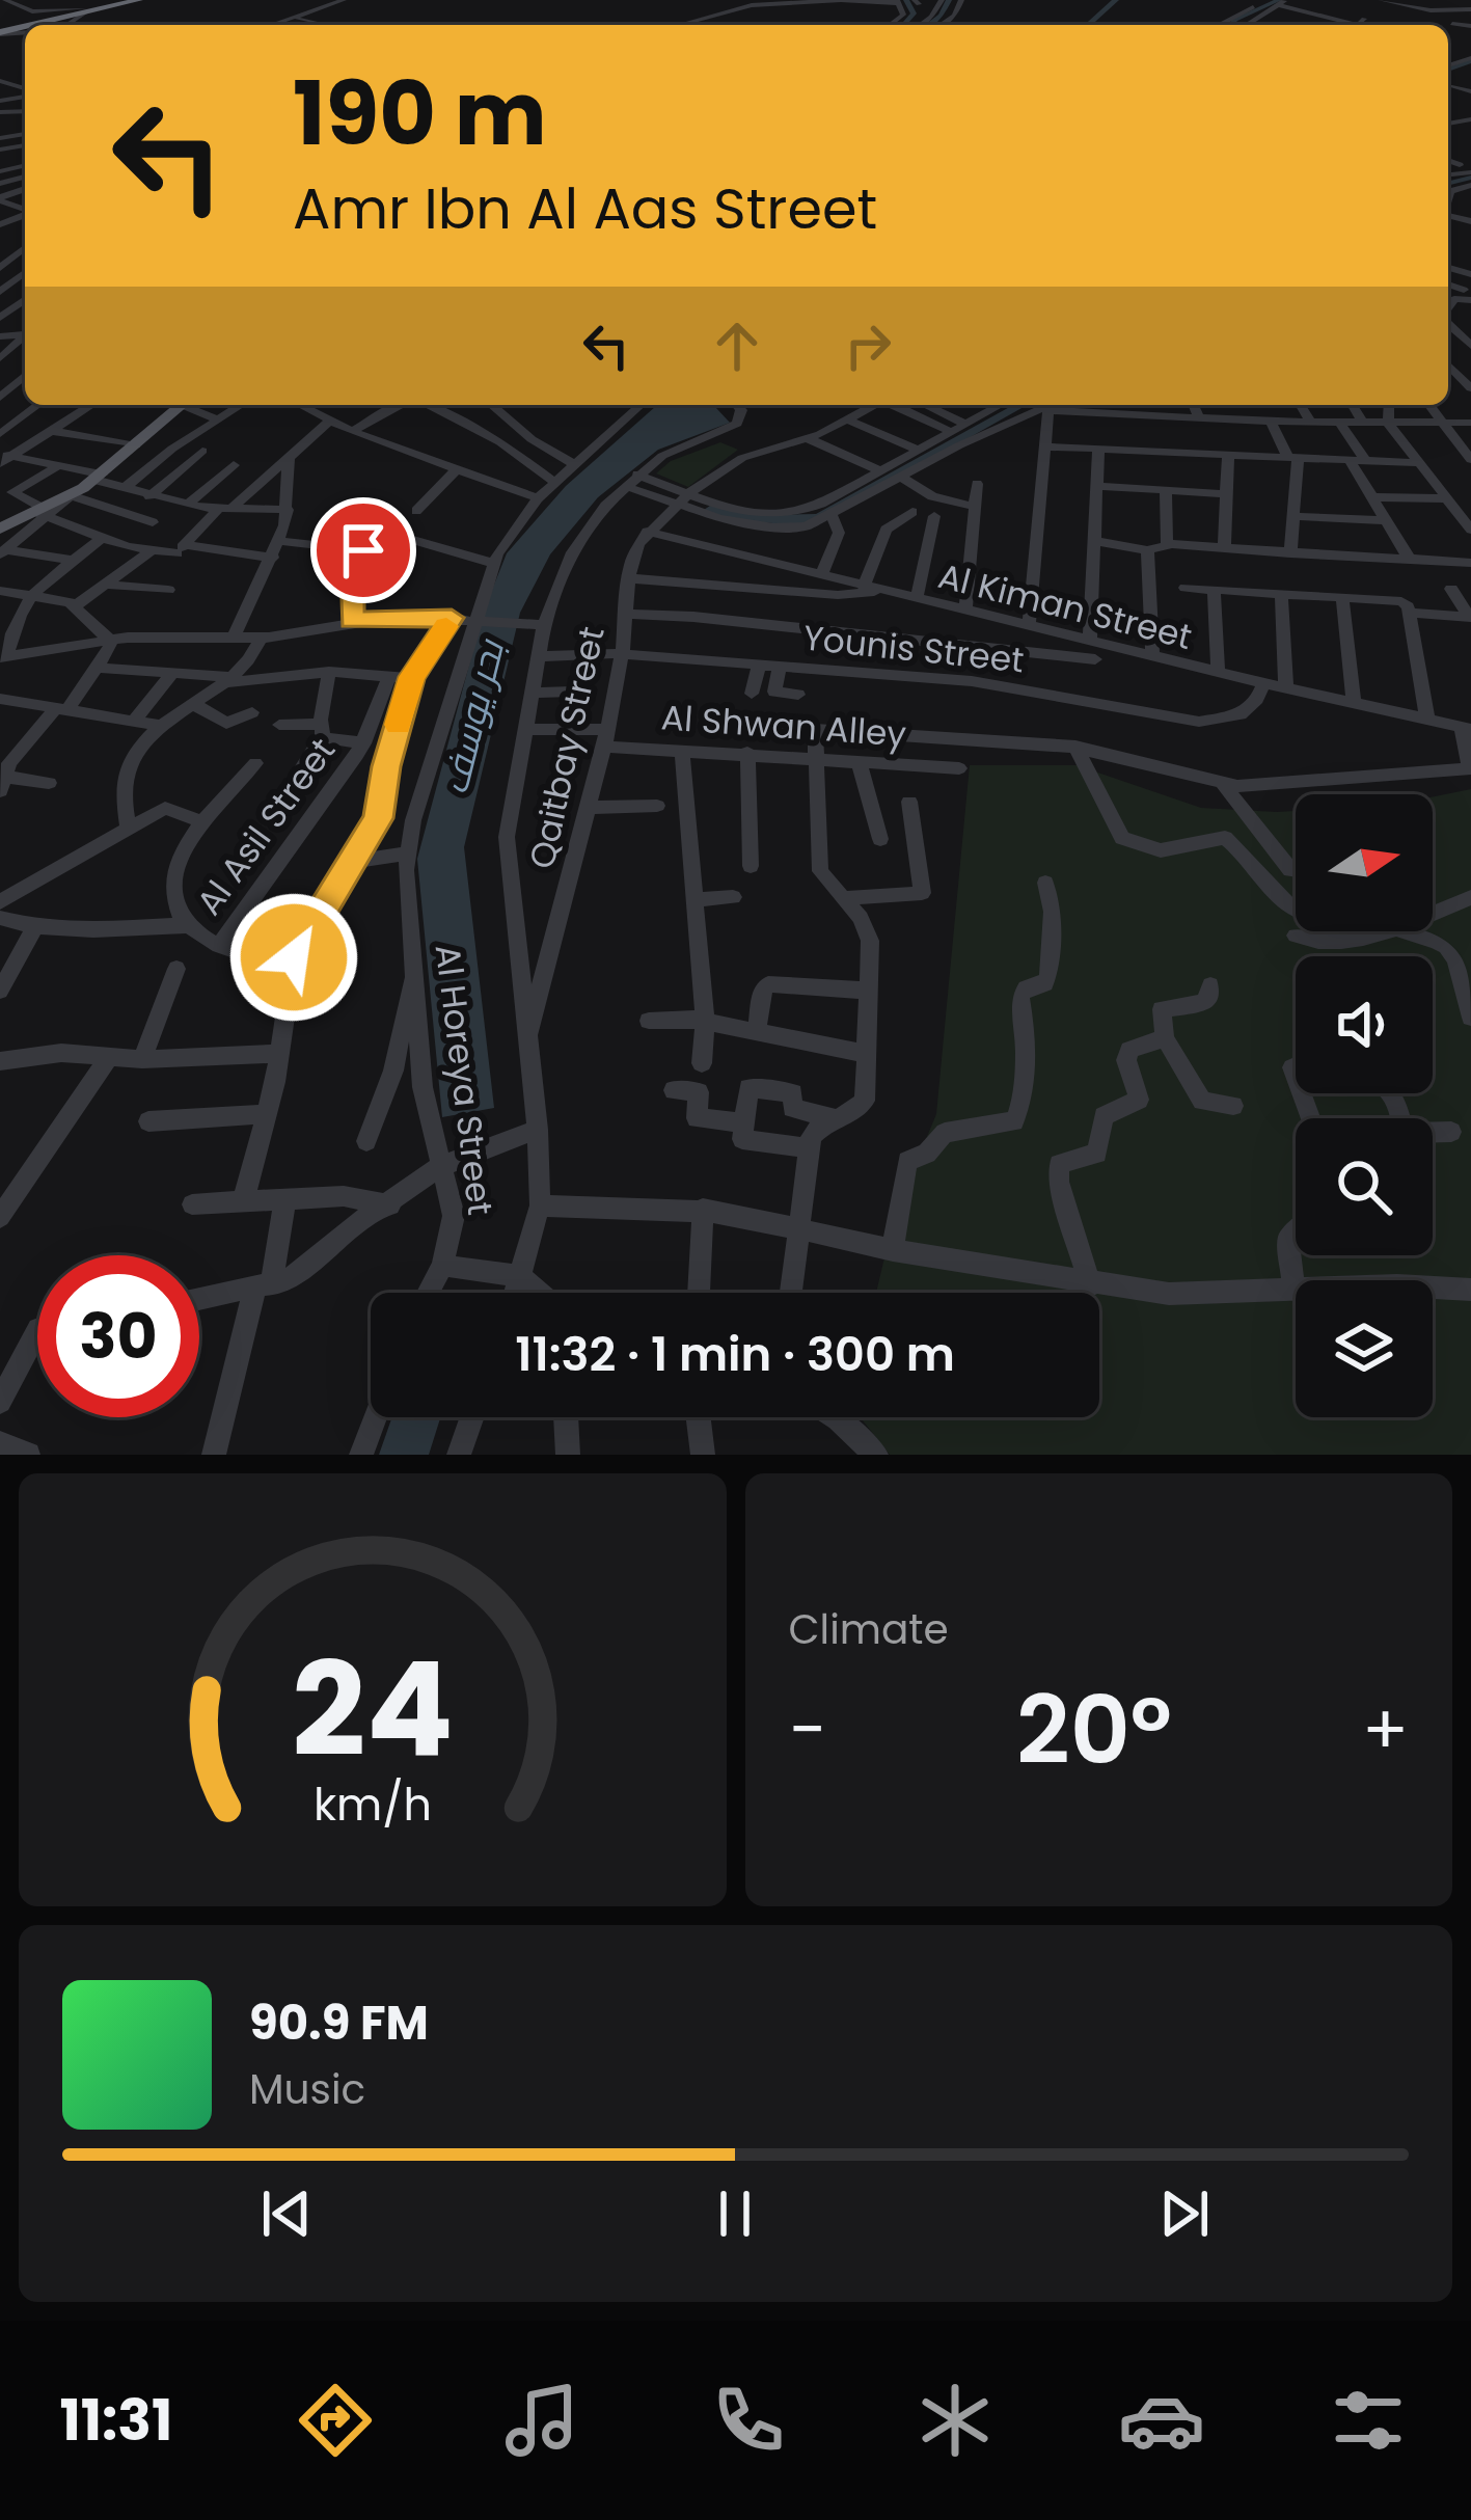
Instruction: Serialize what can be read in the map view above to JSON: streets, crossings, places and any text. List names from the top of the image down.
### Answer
{
  "streets": {
    "street": [
      "Al Kiman Street",
      "Younis Street",
      "Al Shwan Alley",
      "Qaitbay Street",
      "Al Asil Street",
      "Al Horeya Street"
    ]
  },
  "crossings": [
    ["Al Kiman Street", "Younis Street"],
    ["Al Kiman Street", "Qaitbay Street"],
    ["Younis Street", "Qaitbay Street"],
    ["Al Shwan Alley", "Qaitbay Street"]
  ],
  "water": ["بحر يوسف"],
  "north": "right",
  "page": {
    "turn": ["190 m", "Amr Ibn Al Aas Street"],
    "limit": "30",
    "trip": "11:32 · 1 min · 300 m",
    "tile": "Climate",
    "heat": ["−", "20°", "+"],
    "song": ["90.9 FM", "Music"],
    "tabs": "11:31",
    "gauge": ["24", "km/h"]
  }
}
